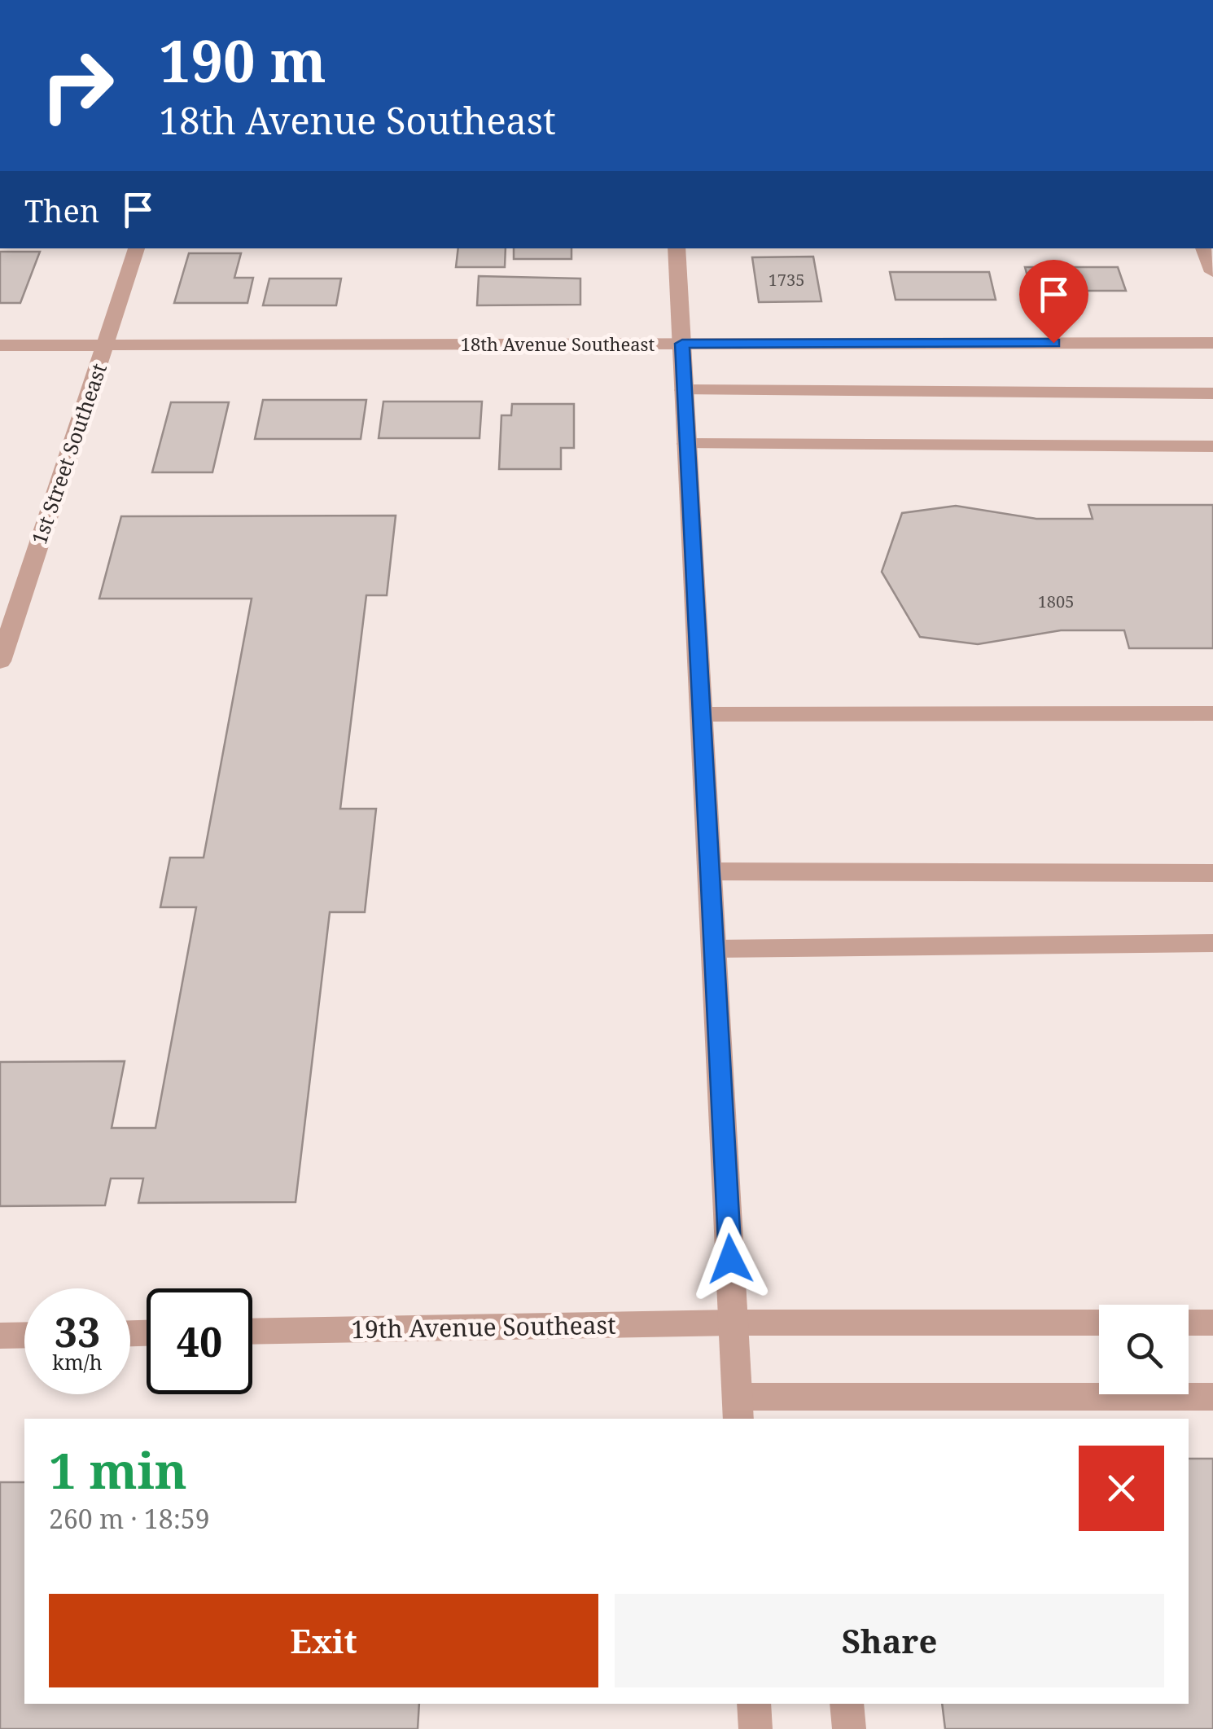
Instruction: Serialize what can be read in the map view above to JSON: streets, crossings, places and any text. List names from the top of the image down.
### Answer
{
  "streets": {
    "street": ["18th Avenue Southeast", "1st Street Southeast", "19th Avenue Southeast"]
  },
  "crossings": [
    ["18th Avenue Southeast", "1st Street Southeast"]
  ],
  "house_numbers": ["1735", "1805"],
  "page": {
    "turn": ["190 m", "18th Avenue Southeast"],
    "then": "Then",
    "speed": "33 km/h",
    "limit": "40",
    "heading": ["1 min", "260 m · 18:59"],
    "buttons": ["Exit", "Share"]
  }
}
